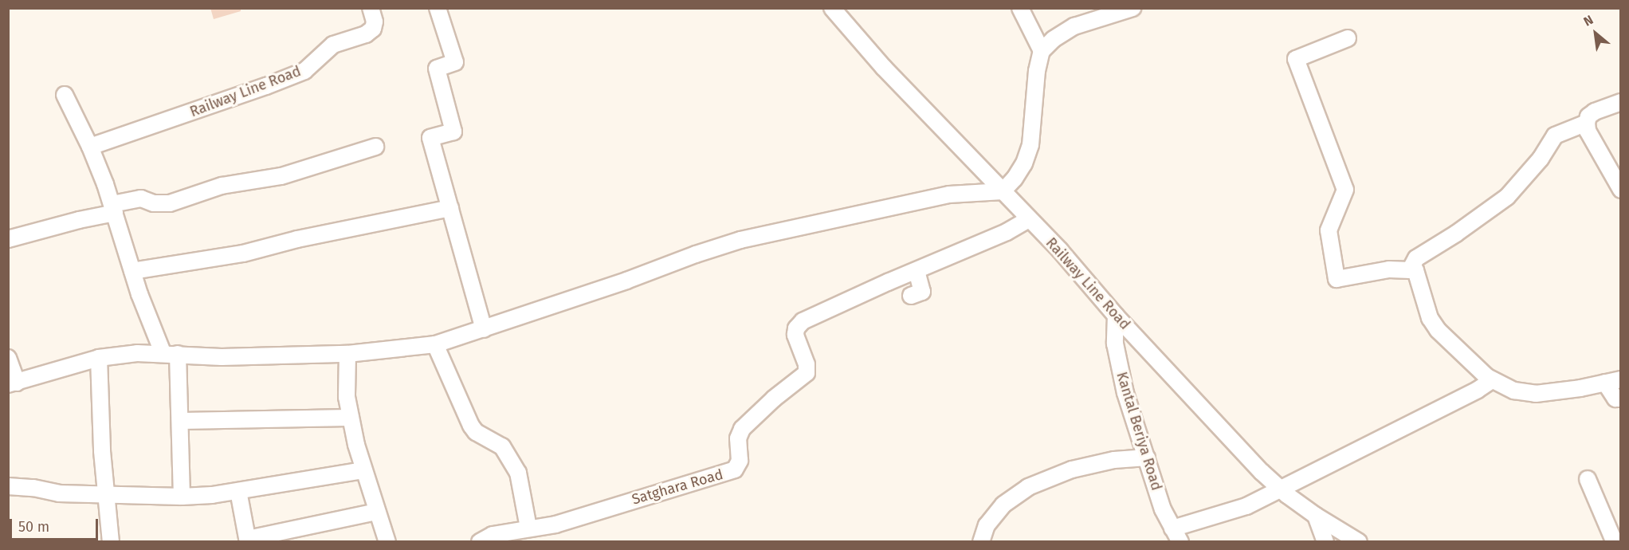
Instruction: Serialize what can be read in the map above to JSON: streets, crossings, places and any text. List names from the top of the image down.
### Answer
{
  "streets": {
    "street": ["Railway Line Road", "Kantal Beriya Road", "Satghara Road"]
  },
  "crossings": [
    ["Railway Line Road", "Kantal Beriya Road"],
    ["Railway Line Road", "Satghara Road"]
  ],
  "scale_bar": "50 m",
  "north": "top left"
}
